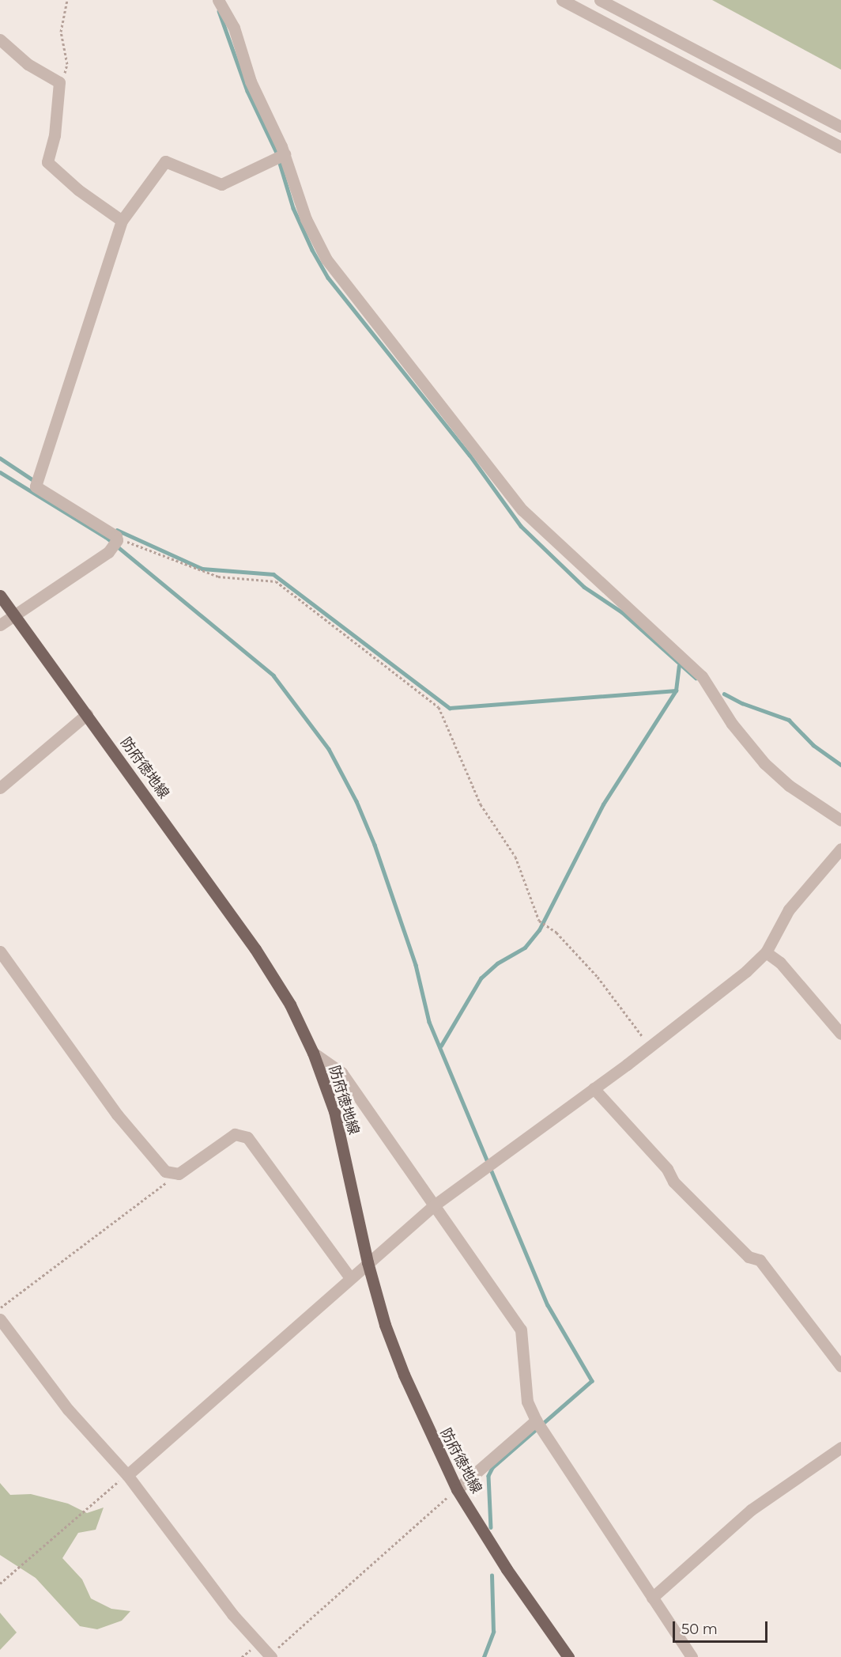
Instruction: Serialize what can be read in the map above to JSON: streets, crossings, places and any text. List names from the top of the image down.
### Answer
{
  "streets": {
    "main road": ["防府徳地線"]
  },
  "scale_bar": "50 m"
}
